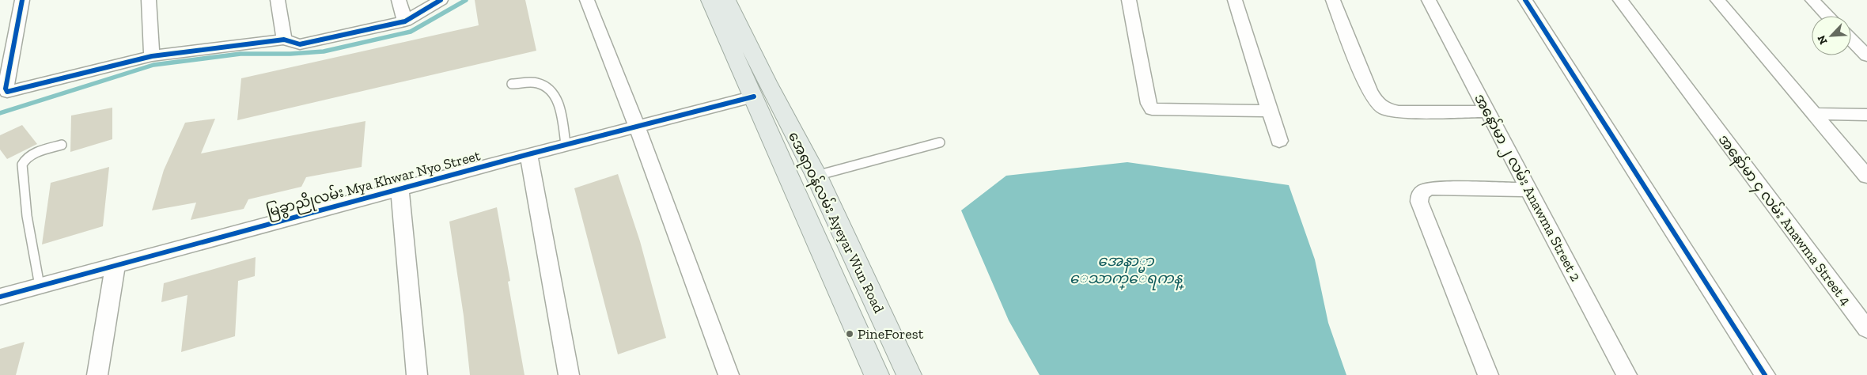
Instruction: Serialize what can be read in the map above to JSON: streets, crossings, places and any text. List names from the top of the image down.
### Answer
{
  "streets": {
    "main road": ["အေရာဝန်လမ်း Ayeyar Wun Road"],
    "street": ["မြခွာညိုလမ်း Mya Khwar Nyo Street", "အနော်မာ ၂ လမ်း Anawma Street 2", "အနော်မာ ၄ လမ်း Anawma Street 4"]
  },
  "crossings": [
    ["မြခွာညိုလမ်း Mya Khwar Nyo Street", "အေရာဝန်လမ်း Ayeyar Wun Road"]
  ],
  "water": ["အေနာ္မာ ေသာက္ေရကန္"],
  "places": ["PineForest"],
  "north": "bottom left"
}
